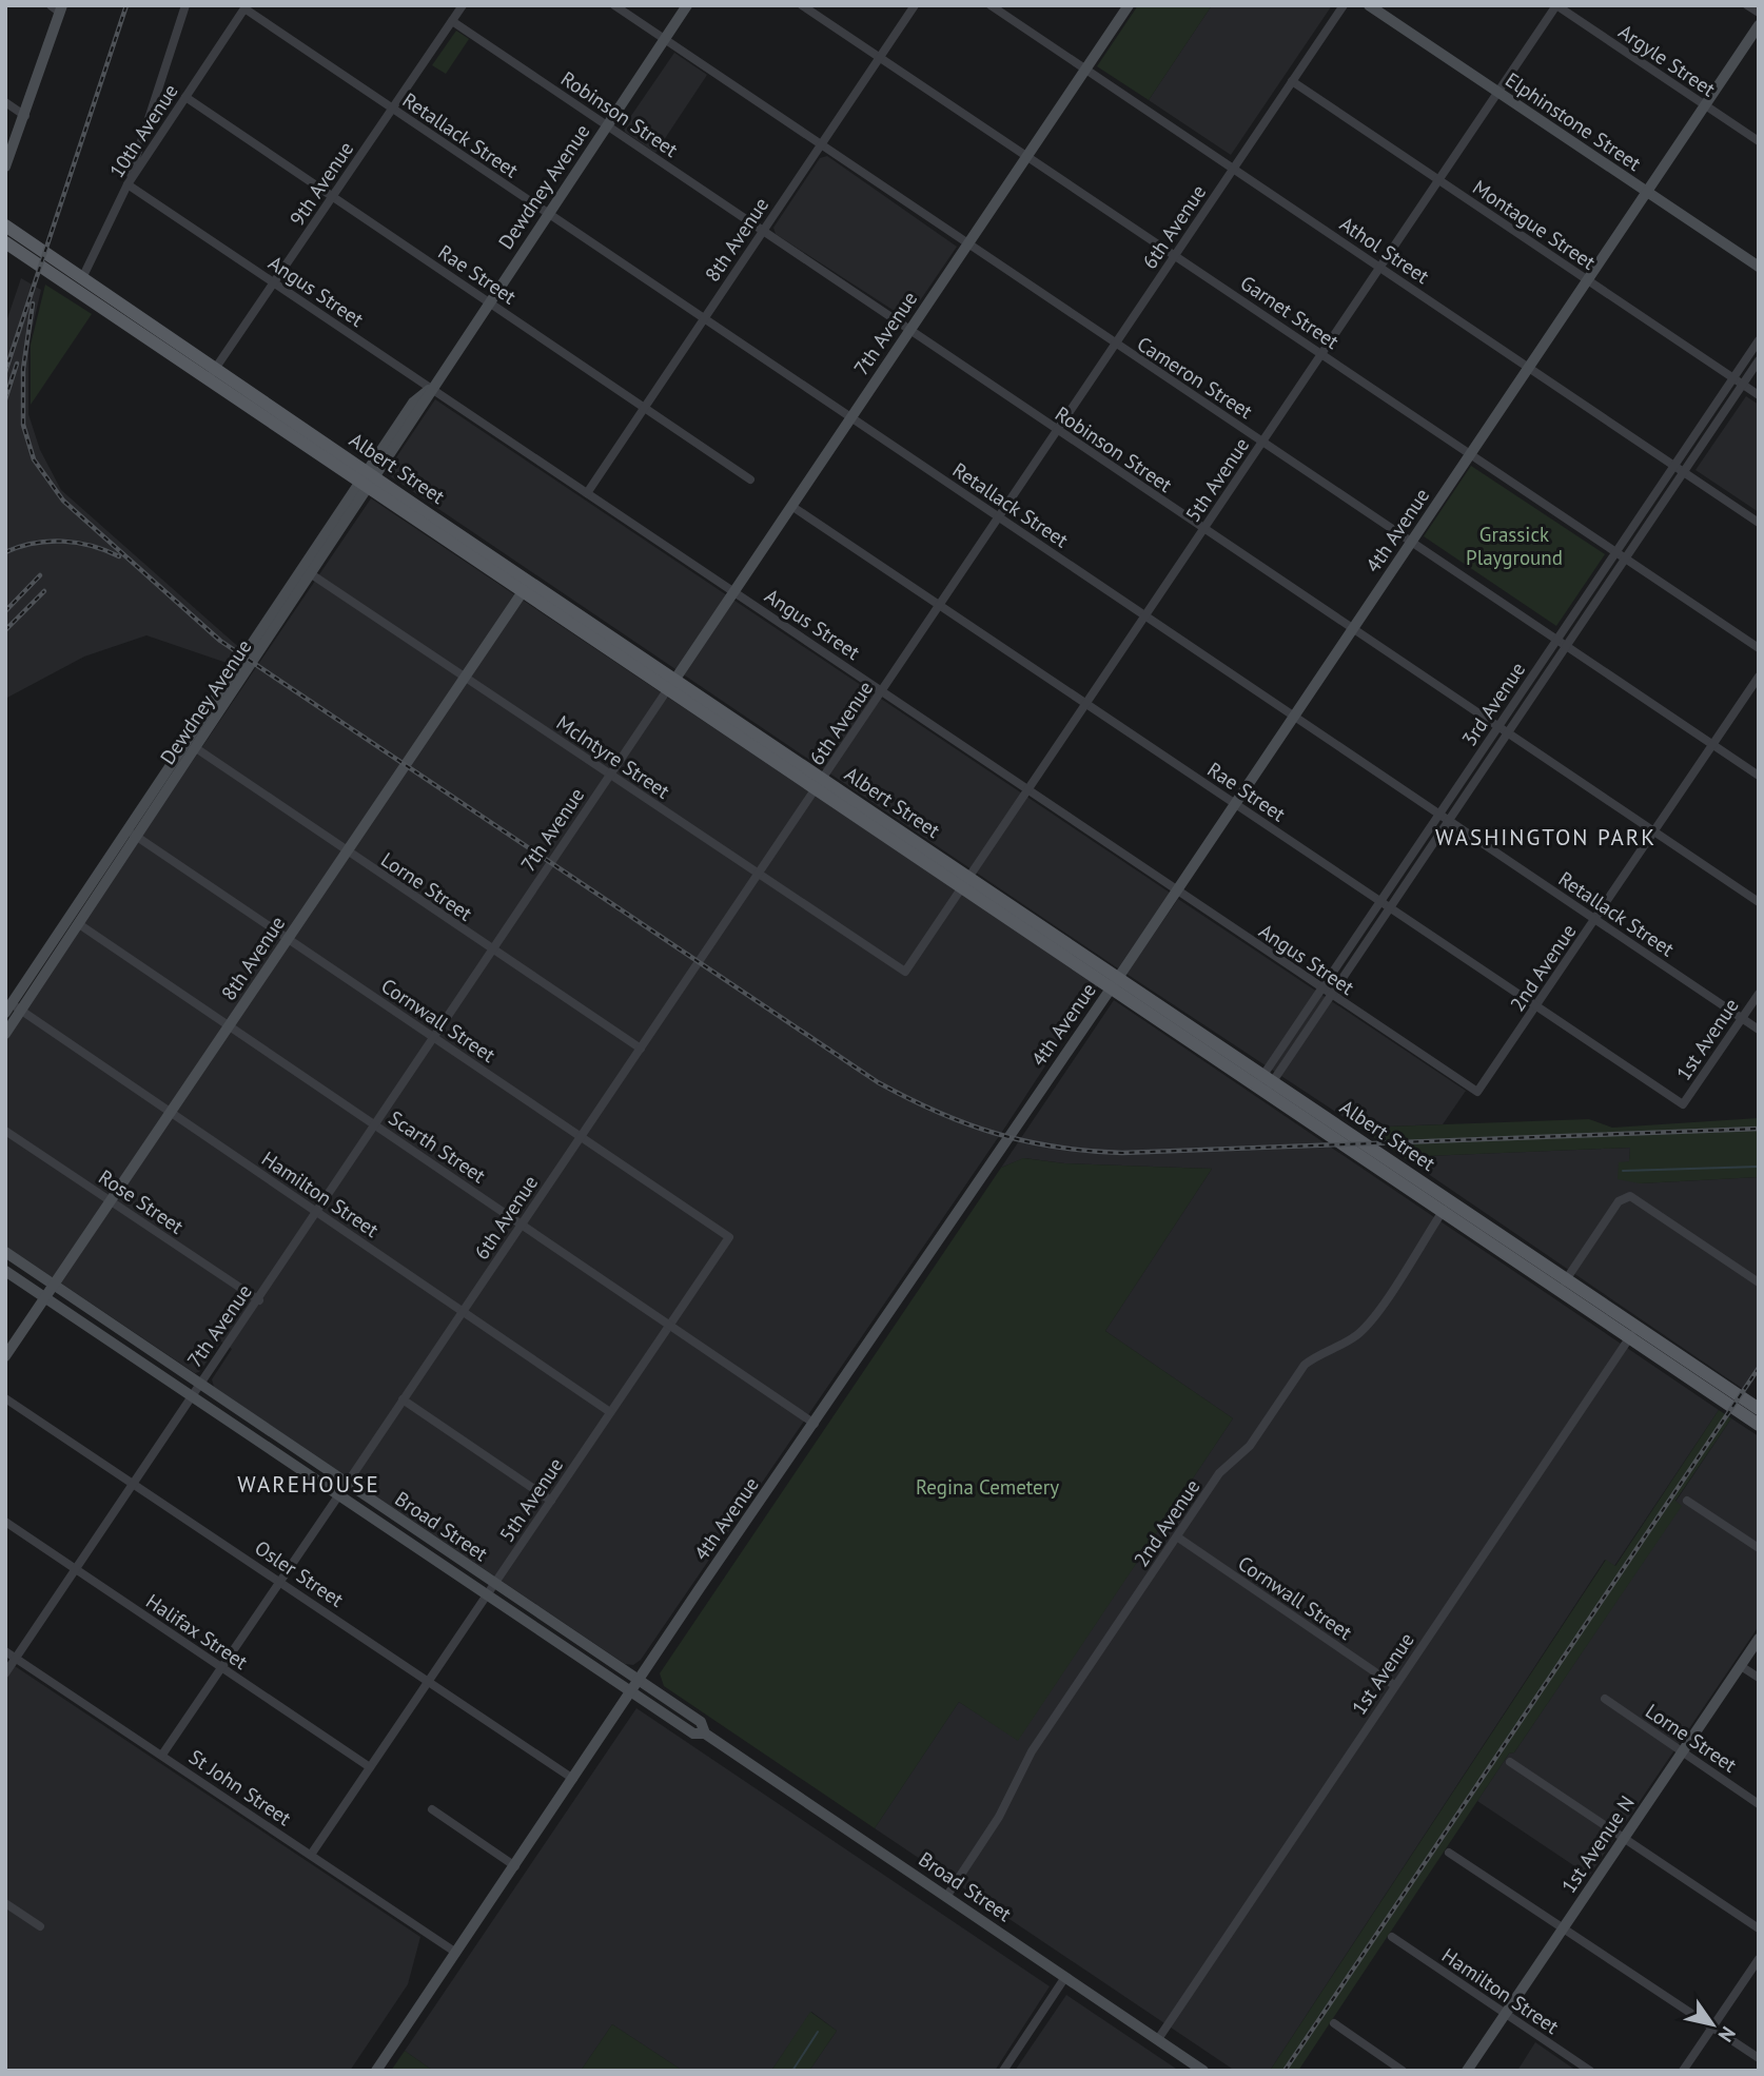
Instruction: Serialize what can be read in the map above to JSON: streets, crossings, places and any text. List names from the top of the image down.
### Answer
{
  "streets": {
    "main road": [
      "Elphinstone Street",
      "Dewdney Avenue",
      "8th Avenue",
      "7th Avenue",
      "Albert Street",
      "4th Avenue",
      "Broad Street",
      "1st Avenue N"
    ],
    "street": [
      "Argyle Street",
      "Robinson Street",
      "10th Avenue",
      "Retallack Street",
      "9th Avenue",
      "Montague Street",
      "6th Avenue",
      "Athol Street",
      "Rae Street",
      "Angus Street",
      "Garnet Street",
      "Cameron Street",
      "5th Avenue",
      "3rd Avenue",
      "McIntyre Street",
      "Lorne Street",
      "2nd Avenue",
      "Cornwall Street",
      "1st Avenue",
      "Scarth Street",
      "Hamilton Street",
      "Rose Street",
      "Osler Street",
      "Halifax Street",
      "St John Street"
    ]
  },
  "crossings": [
    ["Argyle Street", "5th Avenue"],
    ["Argyle Street", "4th Avenue"],
    ["Robinson Street", "9th Avenue"],
    ["Robinson Street", "Dewdney Avenue"],
    ["Robinson Street", "6th Avenue"],
    ["Robinson Street", "8th Avenue"],
    ["Robinson Street", "7th Avenue"],
    ["Robinson Street", "5th Avenue"],
    ["Robinson Street", "4th Avenue"],
    ["Robinson Street", "3rd Avenue"],
    ["Robinson Street", "2nd Avenue"],
    ["Elphinstone Street", "5th Avenue"],
    ["Elphinstone Street", "4th Avenue"],
    ["10th Avenue", "Retallack Street"],
    ["10th Avenue", "Rae Street"],
    ["10th Avenue", "Angus Street"],
    ["10th Avenue", "Albert Street"],
    ["Retallack Street", "9th Avenue"],
    ["Retallack Street", "Dewdney Avenue"],
    ["Retallack Street", "6th Avenue"],
    ["Retallack Street", "8th Avenue"],
    ["Retallack Street", "7th Avenue"],
    ["Retallack Street", "5th Avenue"],
    ["Retallack Street", "4th Avenue"],
    ["Retallack Street", "3rd Avenue"],
    ["Retallack Street", "2nd Avenue"],
    ["Retallack Street", "1st Avenue"],
    ["9th Avenue", "Rae Street"],
    ["9th Avenue", "Angus Street"],
    ["9th Avenue", "Albert Street"],
    ["Dewdney Avenue", "Rae Street"],
    ["Dewdney Avenue", "Angus Street"],
    ["Dewdney Avenue", "Cameron Street"],
    ["Dewdney Avenue", "Albert Street"],
    ["Dewdney Avenue", "McIntyre Street"],
    ["Dewdney Avenue", "Lorne Street"],
    ["Dewdney Avenue", "Cornwall Street"],
    ["Dewdney Avenue", "Scarth Street"],
    ["Dewdney Avenue", "Hamilton Street"],
    ["Montague Street", "6th Avenue"],
    ["Montague Street", "5th Avenue"],
    ["Montague Street", "4th Avenue"],
    ["Montague Street", "3rd Avenue"],
    ["6th Avenue", "Athol Street"],
    ["6th Avenue", "Rae Street"],
    ["6th Avenue", "Angus Street"],
    ["6th Avenue", "Garnet Street"],
    ["6th Avenue", "Cameron Street"],
    ["6th Avenue", "Albert Street"],
    ["6th Avenue", "McIntyre Street"],
    ["6th Avenue", "Lorne Street"],
    ["6th Avenue", "Cornwall Street"],
    ["6th Avenue", "Scarth Street"],
    ["6th Avenue", "Hamilton Street"],
    ["6th Avenue", "Broad Street"],
    ["6th Avenue", "Osler Street"],
    ["6th Avenue", "Halifax Street"],
    ["6th Avenue", "St John Street"],
    ["8th Avenue", "Rae Street"],
    ["8th Avenue", "Angus Street"],
    ["8th Avenue", "Garnet Street"],
    ["8th Avenue", "Cameron Street"],
    ["8th Avenue", "Albert Street"],
    ["8th Avenue", "McIntyre Street"],
    ["8th Avenue", "Lorne Street"],
    ["8th Avenue", "Cornwall Street"],
    ["8th Avenue", "Scarth Street"],
    ["8th Avenue", "Hamilton Street"],
    ["8th Avenue", "Rose Street"],
    ["8th Avenue", "Broad Street"],
    ["Athol Street", "7th Avenue"],
    ["Athol Street", "5th Avenue"],
    ["Athol Street", "4th Avenue"],
    ["Athol Street", "3rd Avenue"],
    ["Rae Street", "7th Avenue"],
    ["Rae Street", "5th Avenue"],
    ["Rae Street", "4th Avenue"],
    ["Rae Street", "3rd Avenue"],
    ["Rae Street", "2nd Avenue"],
    ["Rae Street", "1st Avenue"],
    ["Angus Street", "7th Avenue"],
    ["Angus Street", "5th Avenue"],
    ["Angus Street", "4th Avenue"],
    ["Angus Street", "3rd Avenue"],
    ["Angus Street", "2nd Avenue"],
    ["Garnet Street", "7th Avenue"],
    ["Garnet Street", "5th Avenue"],
    ["Garnet Street", "4th Avenue"],
    ["Garnet Street", "3rd Avenue"],
    ["7th Avenue", "Cameron Street"],
    ["7th Avenue", "Albert Street"],
    ["7th Avenue", "McIntyre Street"],
    ["7th Avenue", "Lorne Street"],
    ["7th Avenue", "Cornwall Street"],
    ["7th Avenue", "Scarth Street"],
    ["7th Avenue", "Hamilton Street"],
    ["7th Avenue", "Rose Street"],
    ["7th Avenue", "Broad Street"],
    ["7th Avenue", "Osler Street"],
    ["7th Avenue", "Halifax Street"],
    ["7th Avenue", "St John Street"],
    ["Cameron Street", "5th Avenue"],
    ["Cameron Street", "4th Avenue"],
    ["Cameron Street", "3rd Avenue"],
    ["Cameron Street", "2nd Avenue"],
    ["Albert Street", "5th Avenue"],
    ["Albert Street", "4th Avenue"],
    ["Albert Street", "3rd Avenue"],
    ["Albert Street", "2nd Avenue"],
    ["Albert Street", "1st Avenue"],
    ["5th Avenue", "McIntyre Street"],
    ["5th Avenue", "Cornwall Street"],
    ["5th Avenue", "Scarth Street"],
    ["5th Avenue", "Hamilton Street"],
    ["5th Avenue", "Broad Street"],
    ["5th Avenue", "Osler Street"],
    ["5th Avenue", "Halifax Street"],
    ["5th Avenue", "St John Street"],
    ["4th Avenue", "Scarth Street"],
    ["4th Avenue", "Broad Street"],
    ["4th Avenue", "Osler Street"],
    ["4th Avenue", "St John Street"],
    ["Lorne Street", "1st Avenue N"],
    ["2nd Avenue", "Cornwall Street"],
    ["2nd Avenue", "Broad Street"],
    ["Cornwall Street", "1st Avenue"],
    ["1st Avenue", "Broad Street"],
    ["Hamilton Street", "1st Avenue N"]
  ],
  "districts": ["WASHINGTON PARK", "WAREHOUSE"],
  "parks": ["Grassick Playground", "Regina Cemetery"],
  "north": "bottom right"
}
